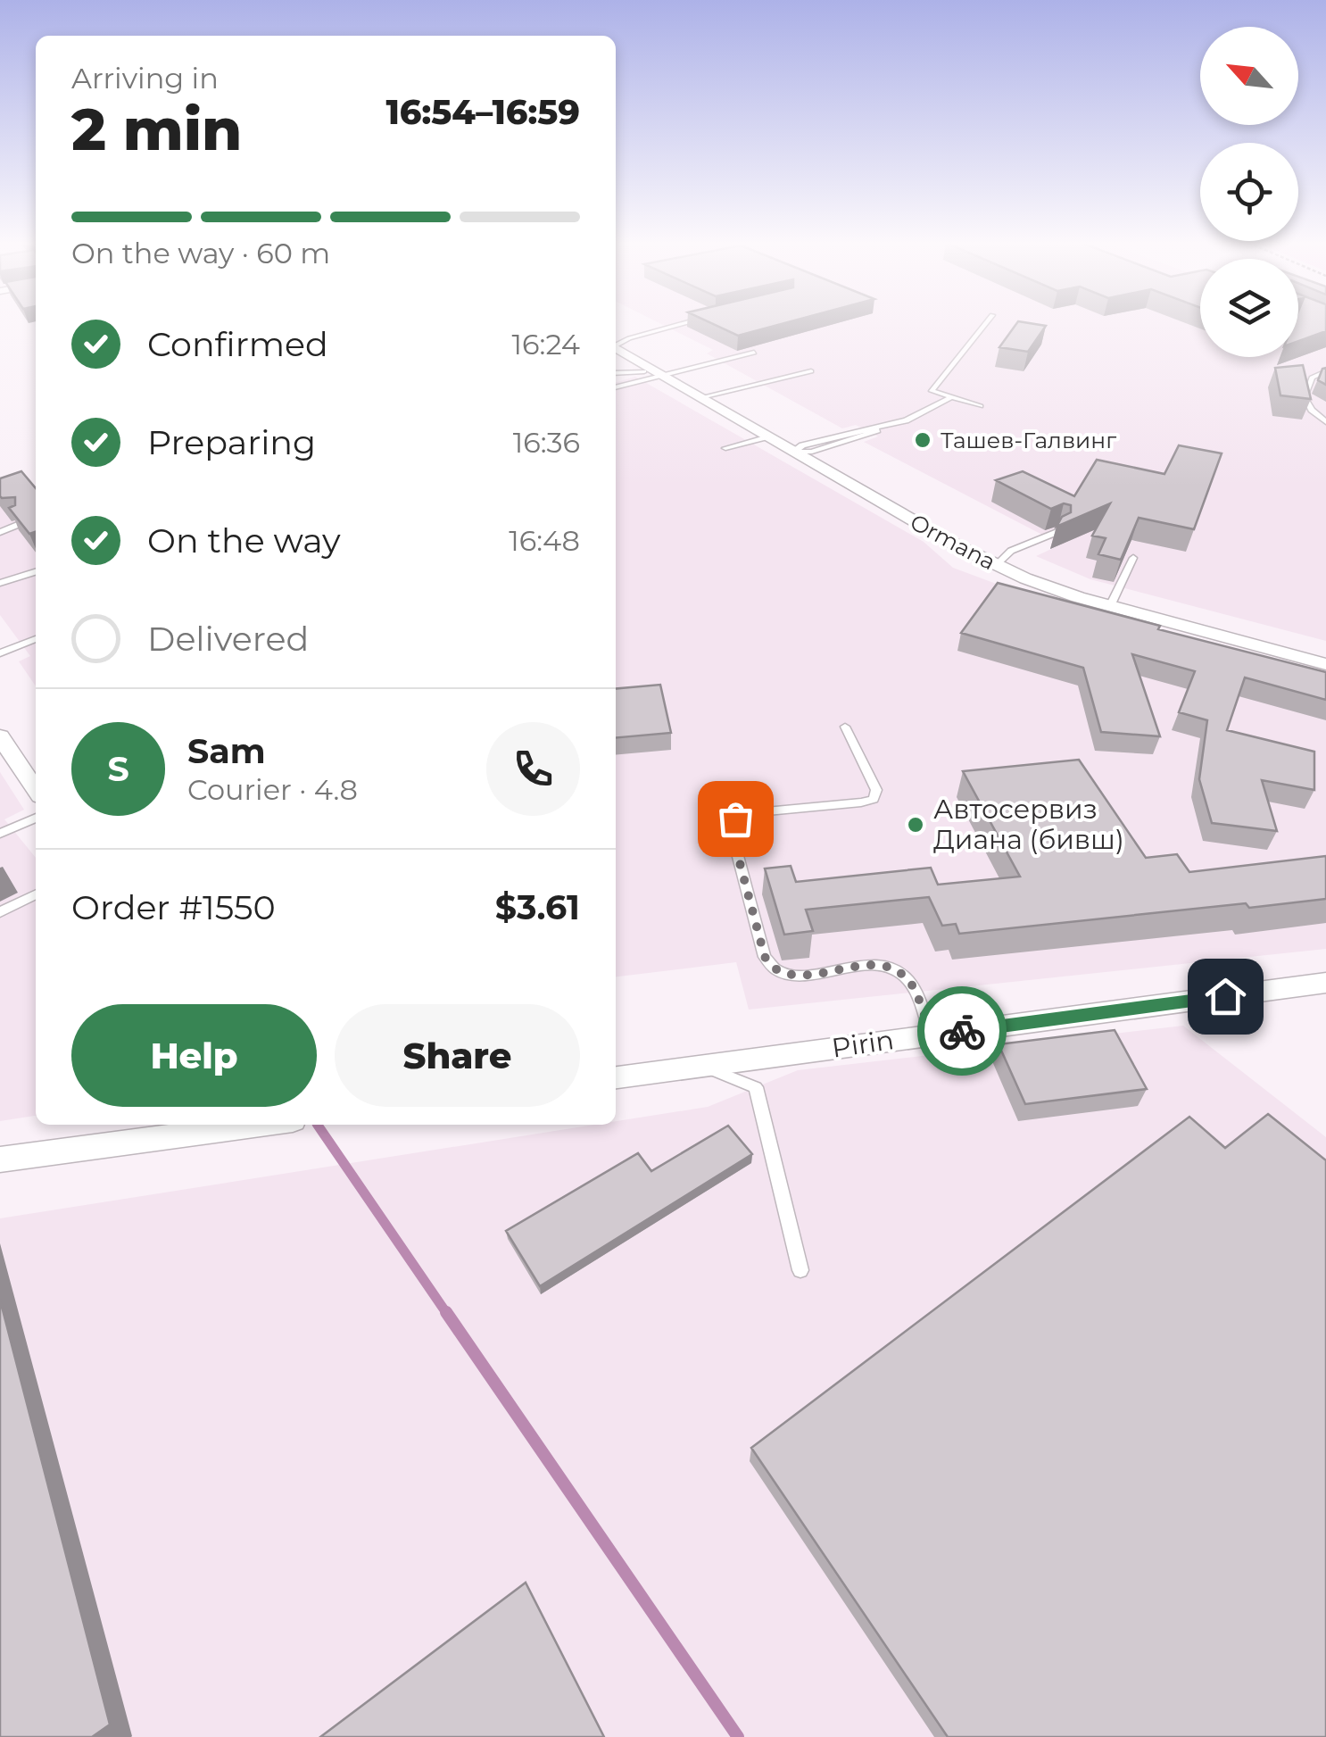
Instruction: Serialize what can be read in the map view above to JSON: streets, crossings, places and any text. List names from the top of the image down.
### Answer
{
  "streets": {
    "street": ["Ormana", "Pirin"]
  },
  "places": ["Ташев-Галвинг", "Автосервиз Диана (бивш)"],
  "north": "top left",
  "page": {
    "heading": ["2 min", "Arriving in", "16:54–16:59"],
    "panel": [
      "Sam",
      "Courier · 4.8",
      "Order #1550",
      "$3.61"
    ],
    "bar": "On the way · 60 m",
    "list": [
      ["Confirmed", "16:24"],
      ["Preparing", "16:36"],
      ["On the way", "16:48"],
      "Delivered"
    ],
    "round": "S",
    "buttons": ["Help", "Share"]
  }
}
